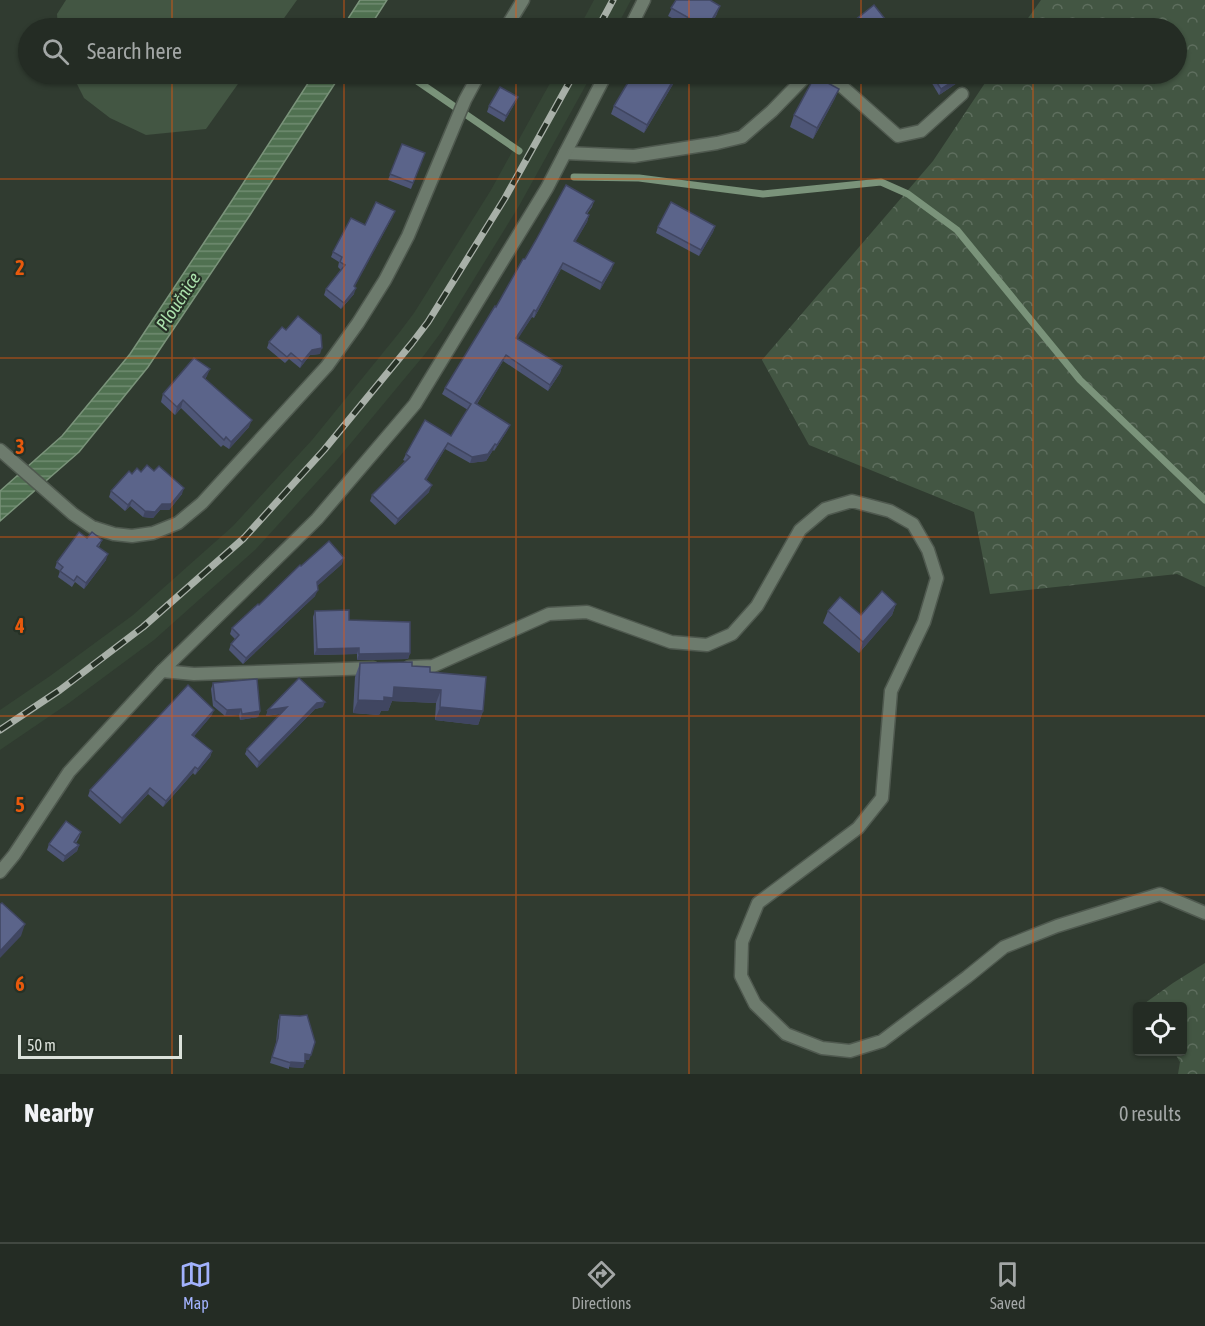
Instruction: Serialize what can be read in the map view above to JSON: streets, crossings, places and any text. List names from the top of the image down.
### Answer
{
  "water": ["Ploučnice"],
  "scale_bar": "50 m",
  "page": {
    "search": "Search here",
    "scale": "50 m",
    "heading": ["Nearby", "0 results"],
    "nav": ["Map", "Directions", "Saved"]
  },
  "grid": {
    "rows": [
      "2",
      "3",
      "4",
      "5",
      "6"
    ]
  }
}
